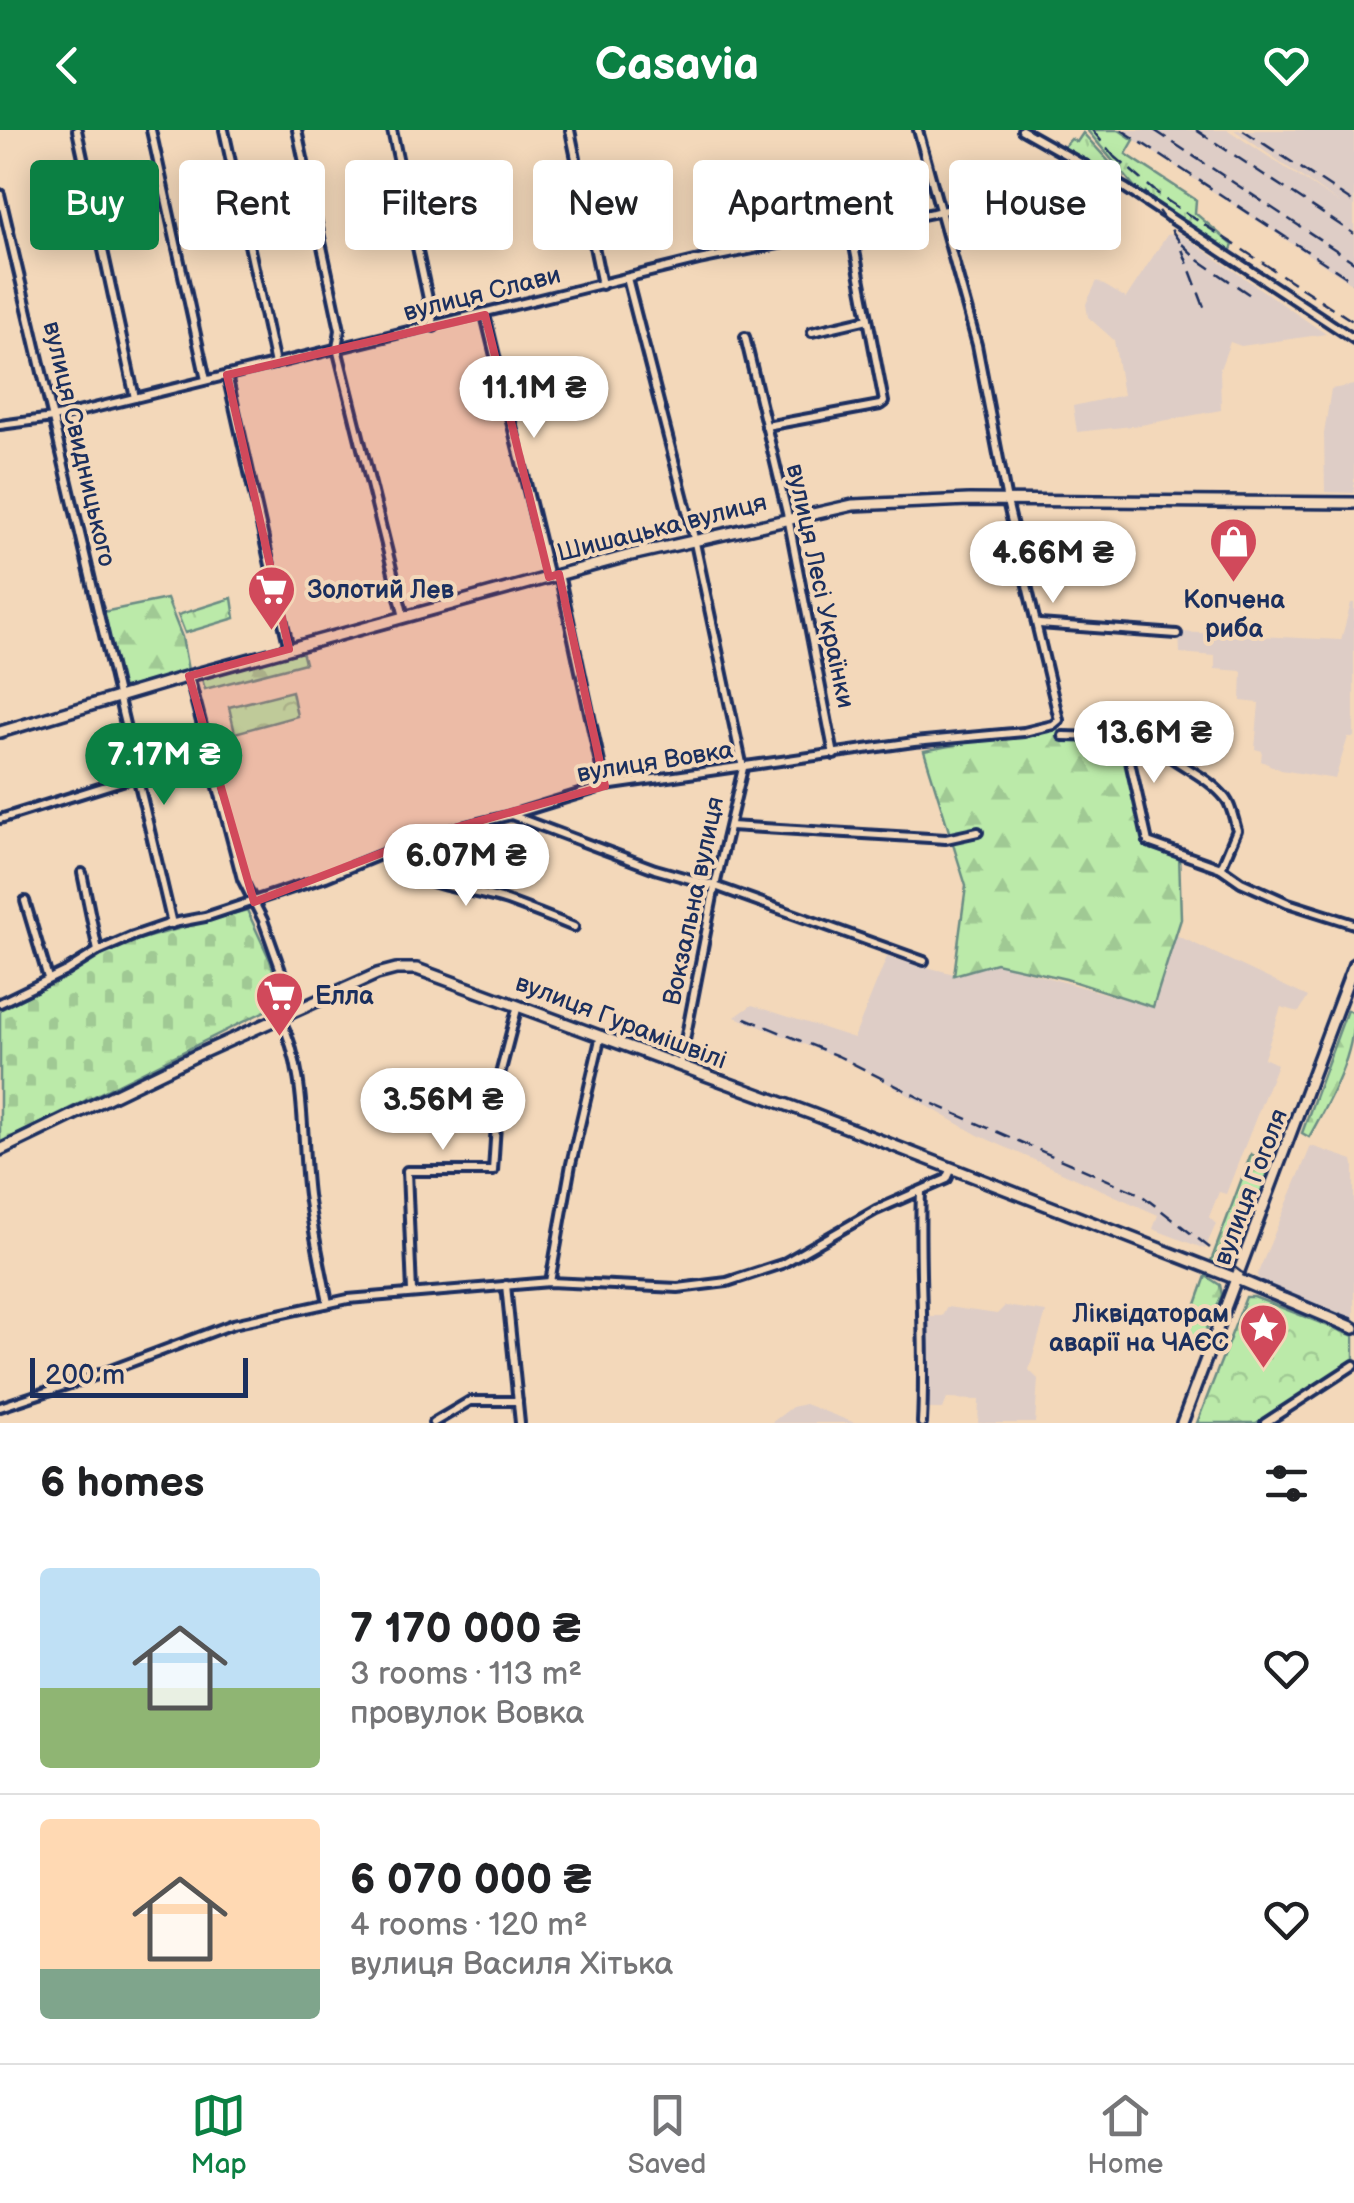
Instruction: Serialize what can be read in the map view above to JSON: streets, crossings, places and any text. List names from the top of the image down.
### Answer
{
  "streets": {
    "street": [
      "вулиця Слави",
      "вулиця Свидницького",
      "Шишацька вулиця",
      "вулиця Лесі Українки",
      "вулиця Вовка",
      "Вокзальна вулиця",
      "вулиця Гурамішвілі",
      "вулиця Гоголя"
    ]
  },
  "crossings": [
    ["вулиця Слави", "вулиця Свидницького"],
    ["вулиця Слави", "Вокзальна вулиця"],
    ["вулиця Свидницького", "Шишацька вулиця"],
    ["вулиця Свидницького", "вулиця Вовка"],
    ["Шишацька вулиця", "вулиця Лесі Українки"],
    ["Шишацька вулиця", "Вокзальна вулиця"],
    ["вулиця Лесі Українки", "вулиця Вовка"],
    ["вулиця Вовка", "Вокзальна вулиця"],
    ["Вокзальна вулиця", "вулиця Гурамішвілі"],
    ["вулиця Гурамішвілі", "вулиця Гоголя"]
  ],
  "places": {
    "shop": ["Копчена риба"],
    "supermarket": ["Золотий Лев", "Елла"],
    "place": ["Ліквідаторам аварії на ЧАЄС"]
  },
  "scale_bar": "200 m",
  "page": {
    "header": "Casavia",
    "chip": [
      "Buy",
      "Rent",
      "Filters",
      "New",
      "Apartment",
      "House"
    ],
    "price": [
      "11.1M ₴",
      "4.66M ₴",
      "13.6M ₴",
      "7.17M ₴",
      "6.07M ₴",
      "3.56M ₴"
    ],
    "scale": "200 m",
    "heading": "6 homes",
    "list": [
      {
        "name": "7 170 000 ₴",
        "note": "3 rooms · 113 m² · провулок Вовка"
      },
      {
        "name": "6 070 000 ₴",
        "note": "4 rooms · 120 m² · вулиця Василя Хітька"
      }
    ],
    "tabs": ["Map", "Saved", "Home"]
  }
}
